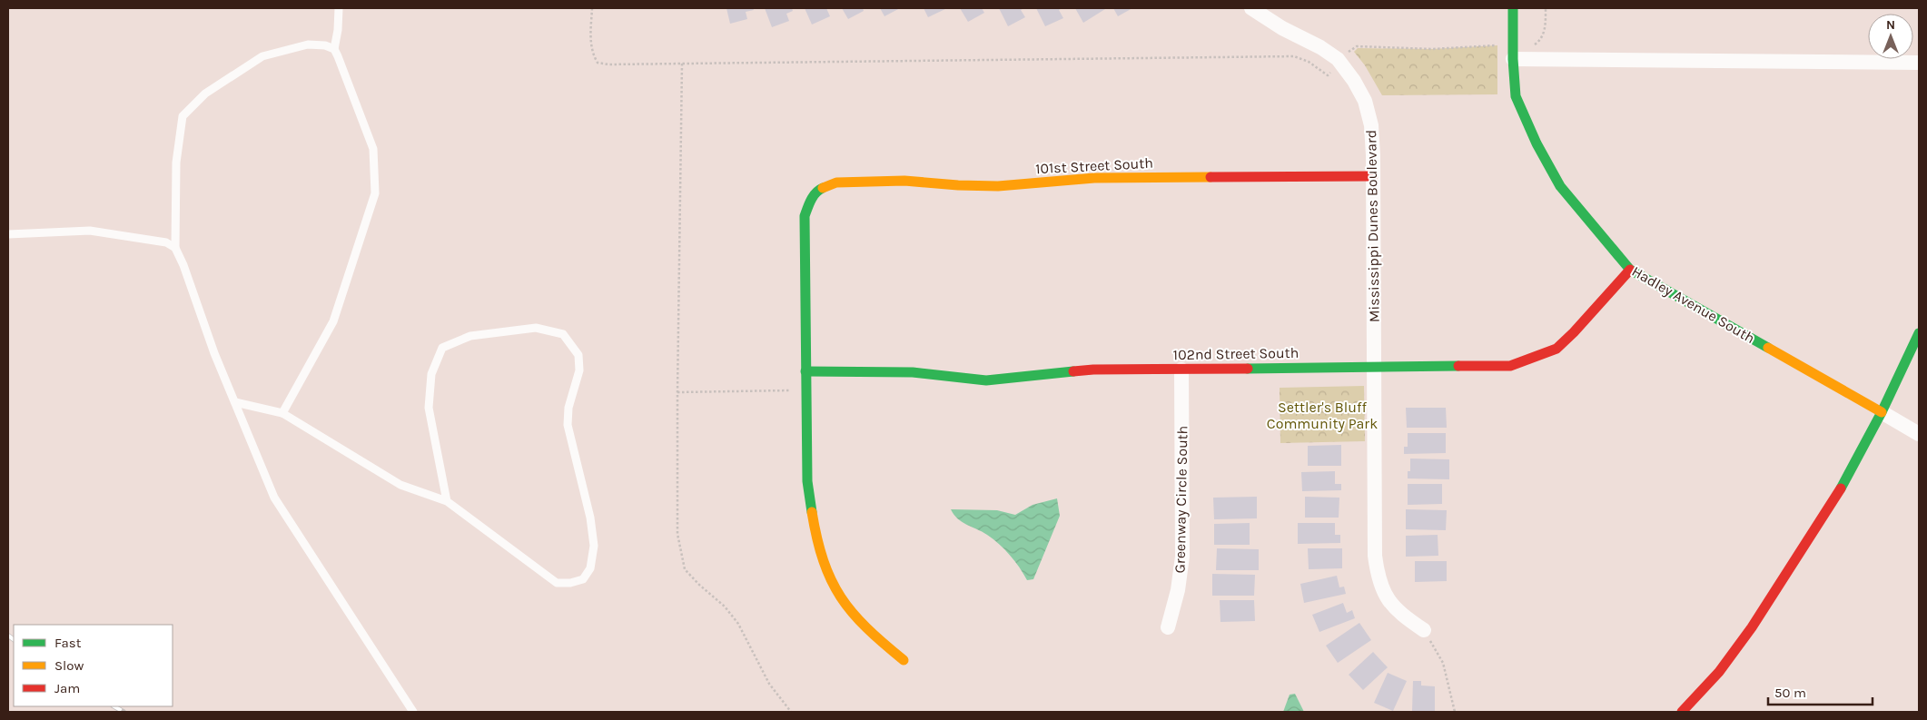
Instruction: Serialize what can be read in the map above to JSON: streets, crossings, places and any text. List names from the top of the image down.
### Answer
{
  "streets": {
    "street": [
      "101st Street South",
      "Mississippi Dunes Boulevard",
      "Hadley Avenue South",
      "102nd Street South",
      "Greenway Circle South"
    ]
  },
  "crossings": [
    ["101st Street South", "Mississippi Dunes Boulevard"],
    ["101st Street South", "102nd Street South"],
    ["Mississippi Dunes Boulevard", "102nd Street South"],
    ["Hadley Avenue South", "102nd Street South"],
    ["102nd Street South", "Greenway Circle South"]
  ],
  "parks": ["Settler's Bluff Community Park"],
  "legend": ["Fast", "Slow", "Jam"],
  "scale_bar": "50 m",
  "north": "top"
}
